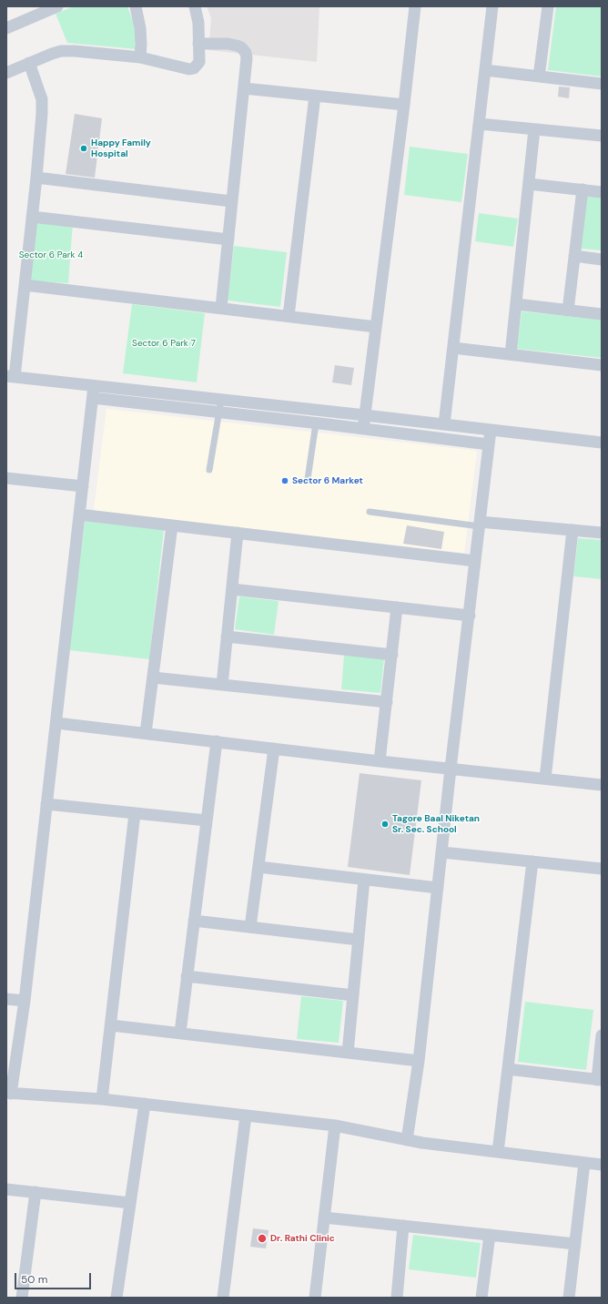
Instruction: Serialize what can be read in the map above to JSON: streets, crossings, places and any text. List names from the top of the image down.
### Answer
{
  "parks": ["Sector 6 Park 4", "Sector 6 Park 7"],
  "places": [
    "Happy Family Hospital",
    "Sector 6 Market",
    "Tagore Baal Niketan Sr. Sec. School",
    "Dr. Rathi Clinic"
  ],
  "scale_bar": "50 m"
}
